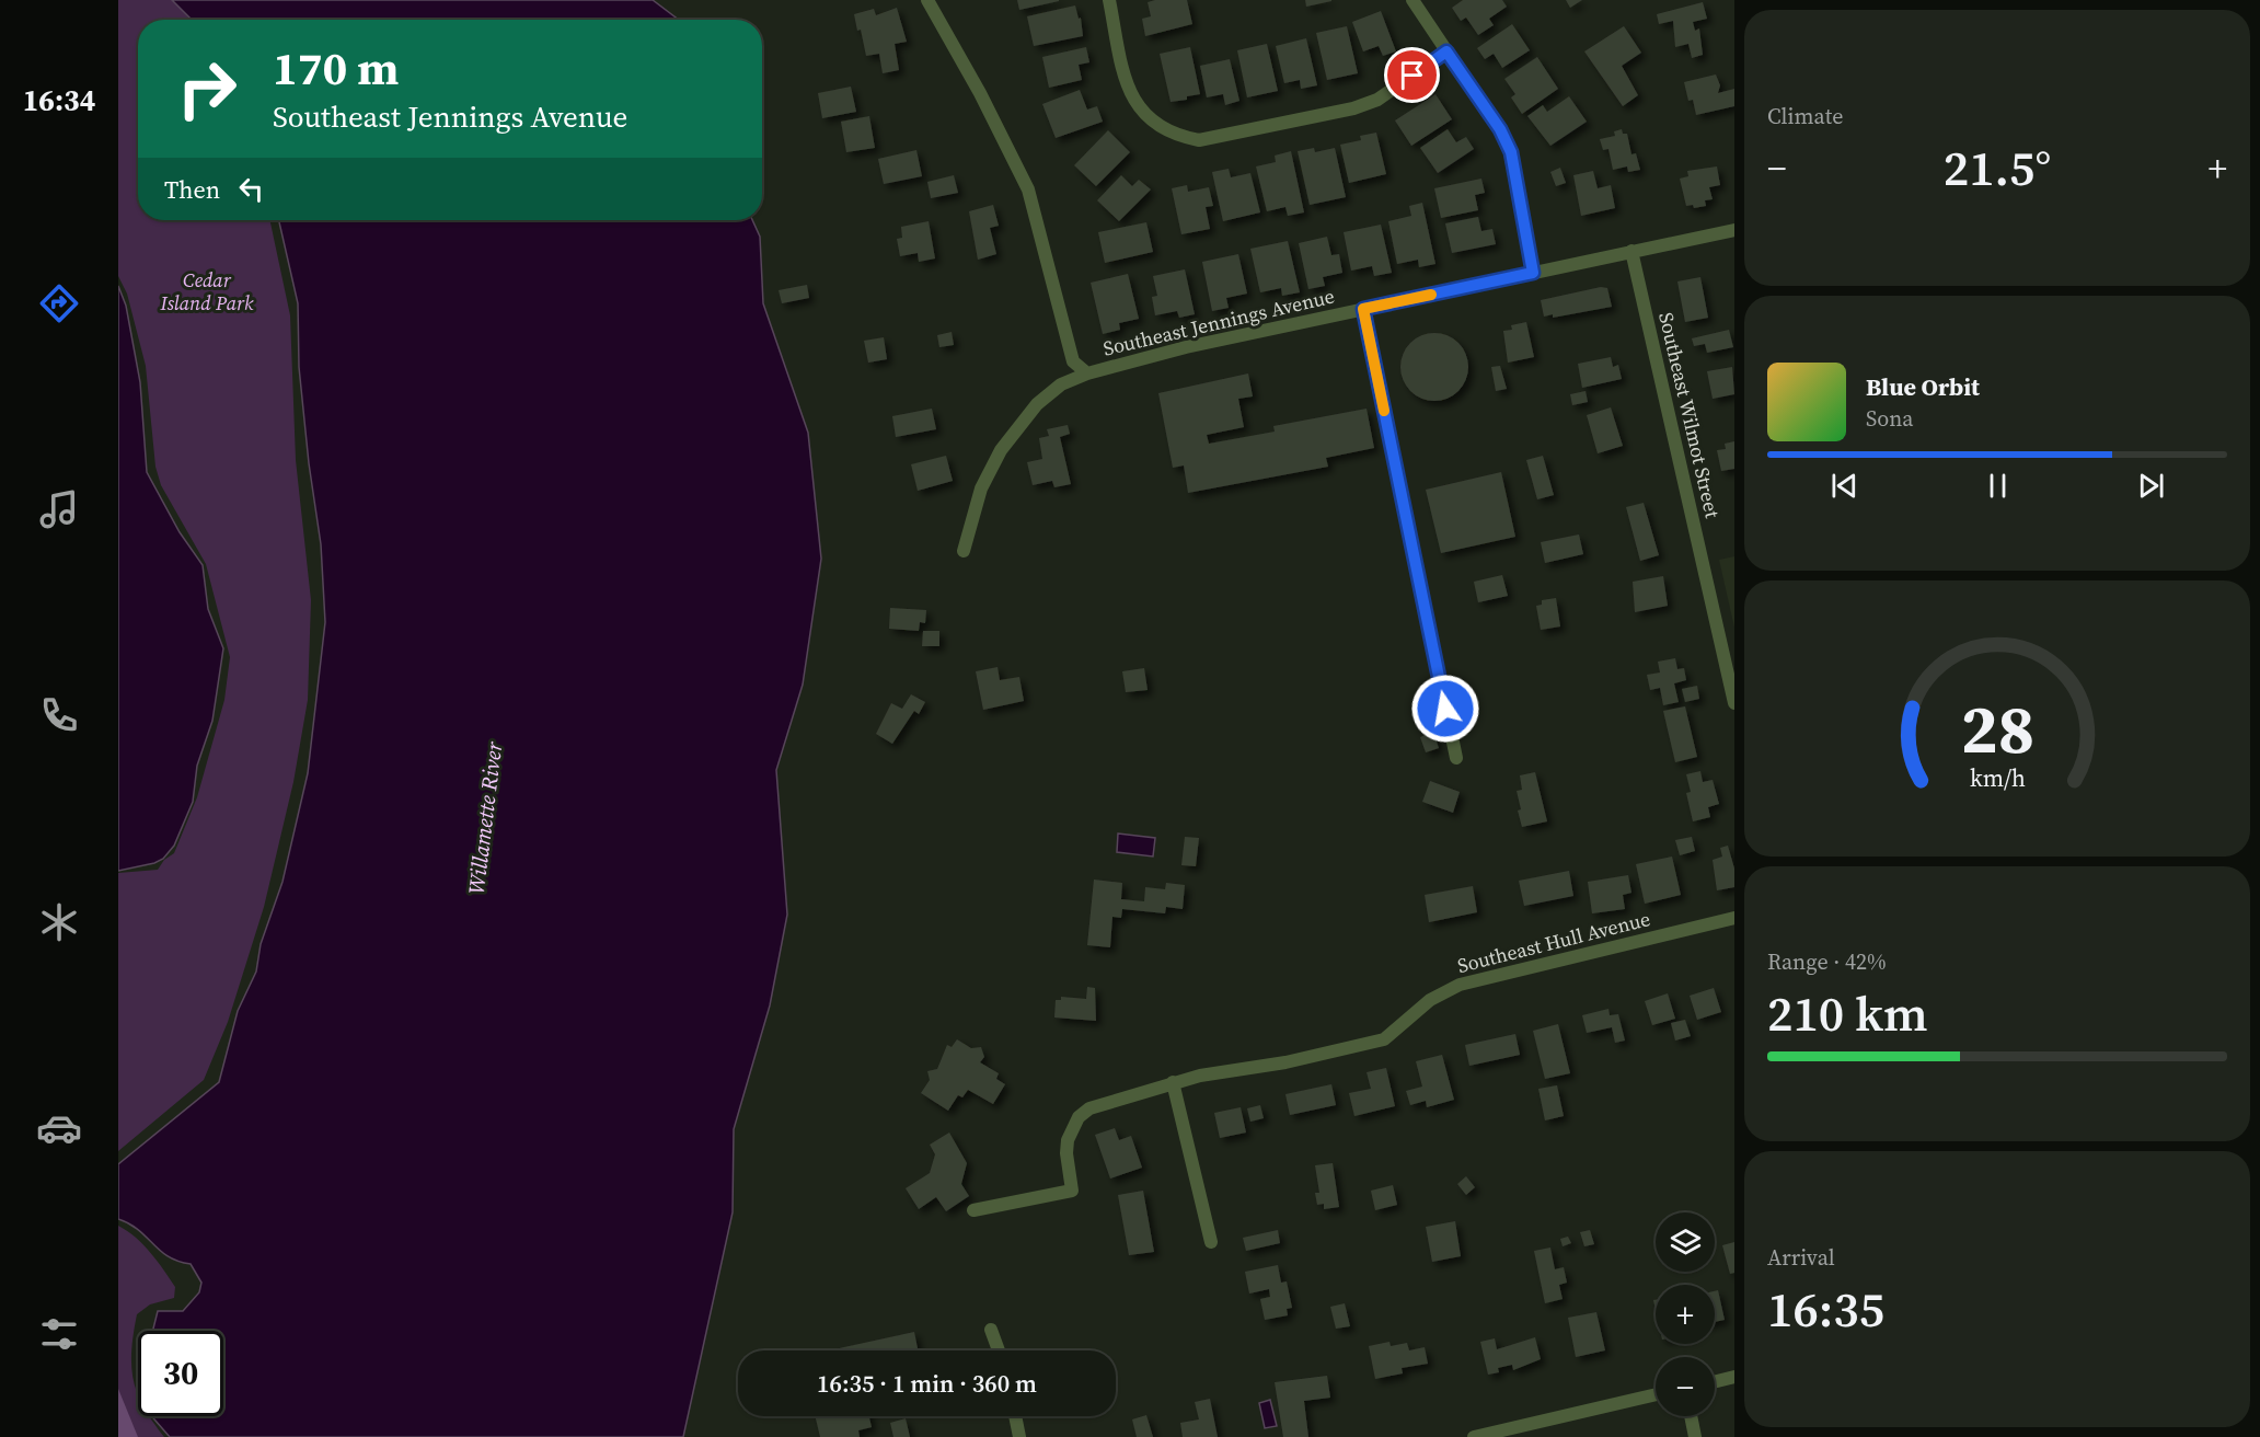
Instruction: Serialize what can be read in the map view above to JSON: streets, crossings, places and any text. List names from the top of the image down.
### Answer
{
  "streets": {
    "street": ["Southeast Jennings Avenue", "Southeast Wilmot Street", "Southeast Hull Avenue"]
  },
  "crossings": [
    ["Southeast Jennings Avenue", "Southeast Wilmot Street"]
  ],
  "water": ["Willamette River"],
  "parks": ["Cedar Island Park"],
  "page": {
    "tabs": "16:34",
    "tile": [
      "Climate",
      ["Range · 42%", "210 km"],
      ["Arrival", "16:35"]
    ],
    "turn": ["170 m", "Southeast Jennings Avenue"],
    "heat": ["−", "21.5°", "+"],
    "then": "Then",
    "song": ["Blue Orbit", "Sona"],
    "map_buttons": ["+", "−"],
    "limit": "30",
    "trip": "16:35 · 1 min · 360 m",
    "gauge": ["28", "km/h"]
  }
}
